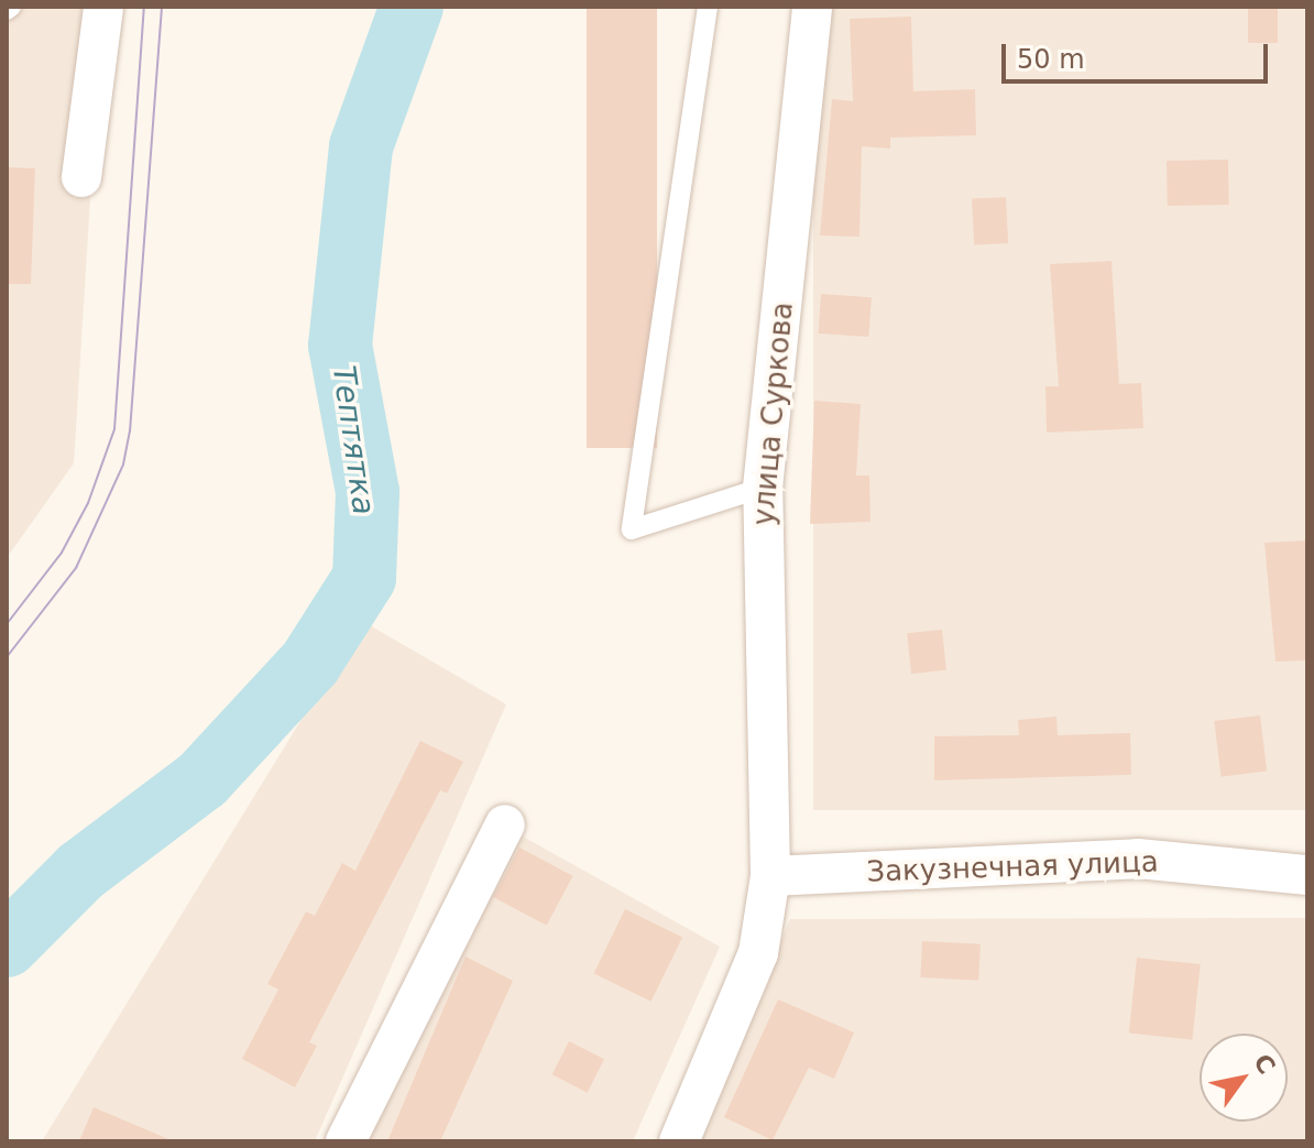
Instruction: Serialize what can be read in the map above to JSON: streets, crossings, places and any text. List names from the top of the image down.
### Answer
{
  "streets": {
    "street": ["улица Суркова", "Закузнечная улица"]
  },
  "crossings": [
    ["улица Суркова", "Закузнечная улица"]
  ],
  "water": ["Тептятка"],
  "scale_bar": "50 m",
  "north": "top right"
}
